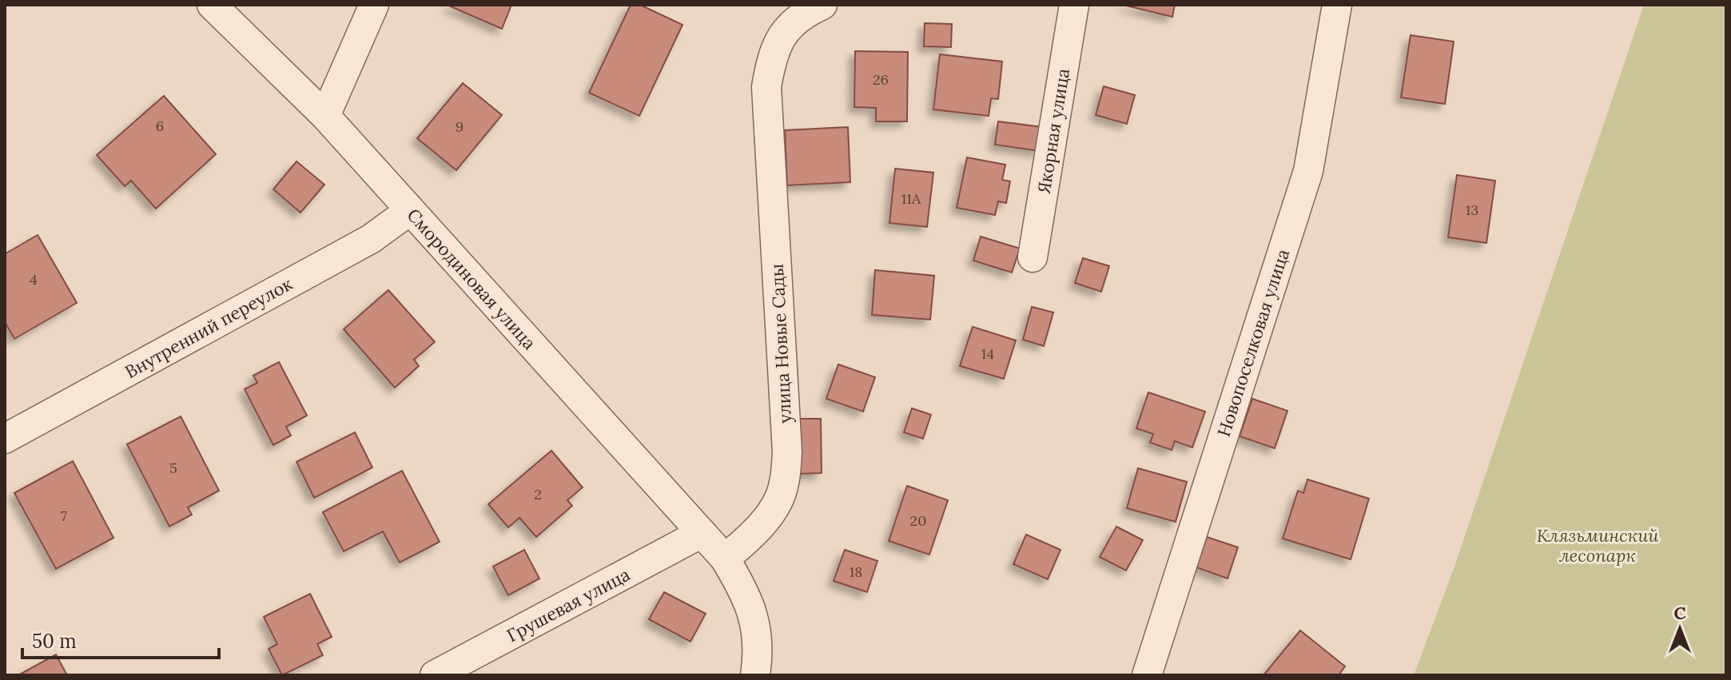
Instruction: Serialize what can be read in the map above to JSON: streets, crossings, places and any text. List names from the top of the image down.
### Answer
{
  "streets": {
    "street": [
      "Якорная улица",
      "Смородиновая улица",
      "Внутренний переулок",
      "Новопоселковая улица",
      "улица Новые Сады",
      "Грушевая улица"
    ]
  },
  "crossings": [
    ["Смородиновая улица", "Внутренний переулок"],
    ["Смородиновая улица", "улица Новые Сады"],
    ["Смородиновая улица", "Грушевая улица"]
  ],
  "parks": ["Клязьминский лесопарк"],
  "house_numbers": [
    "26",
    "6",
    "9",
    "11А",
    "13",
    "4",
    "14",
    "5",
    "2",
    "7",
    "20",
    "18"
  ],
  "scale_bar": "50 m",
  "north": "top"
}
